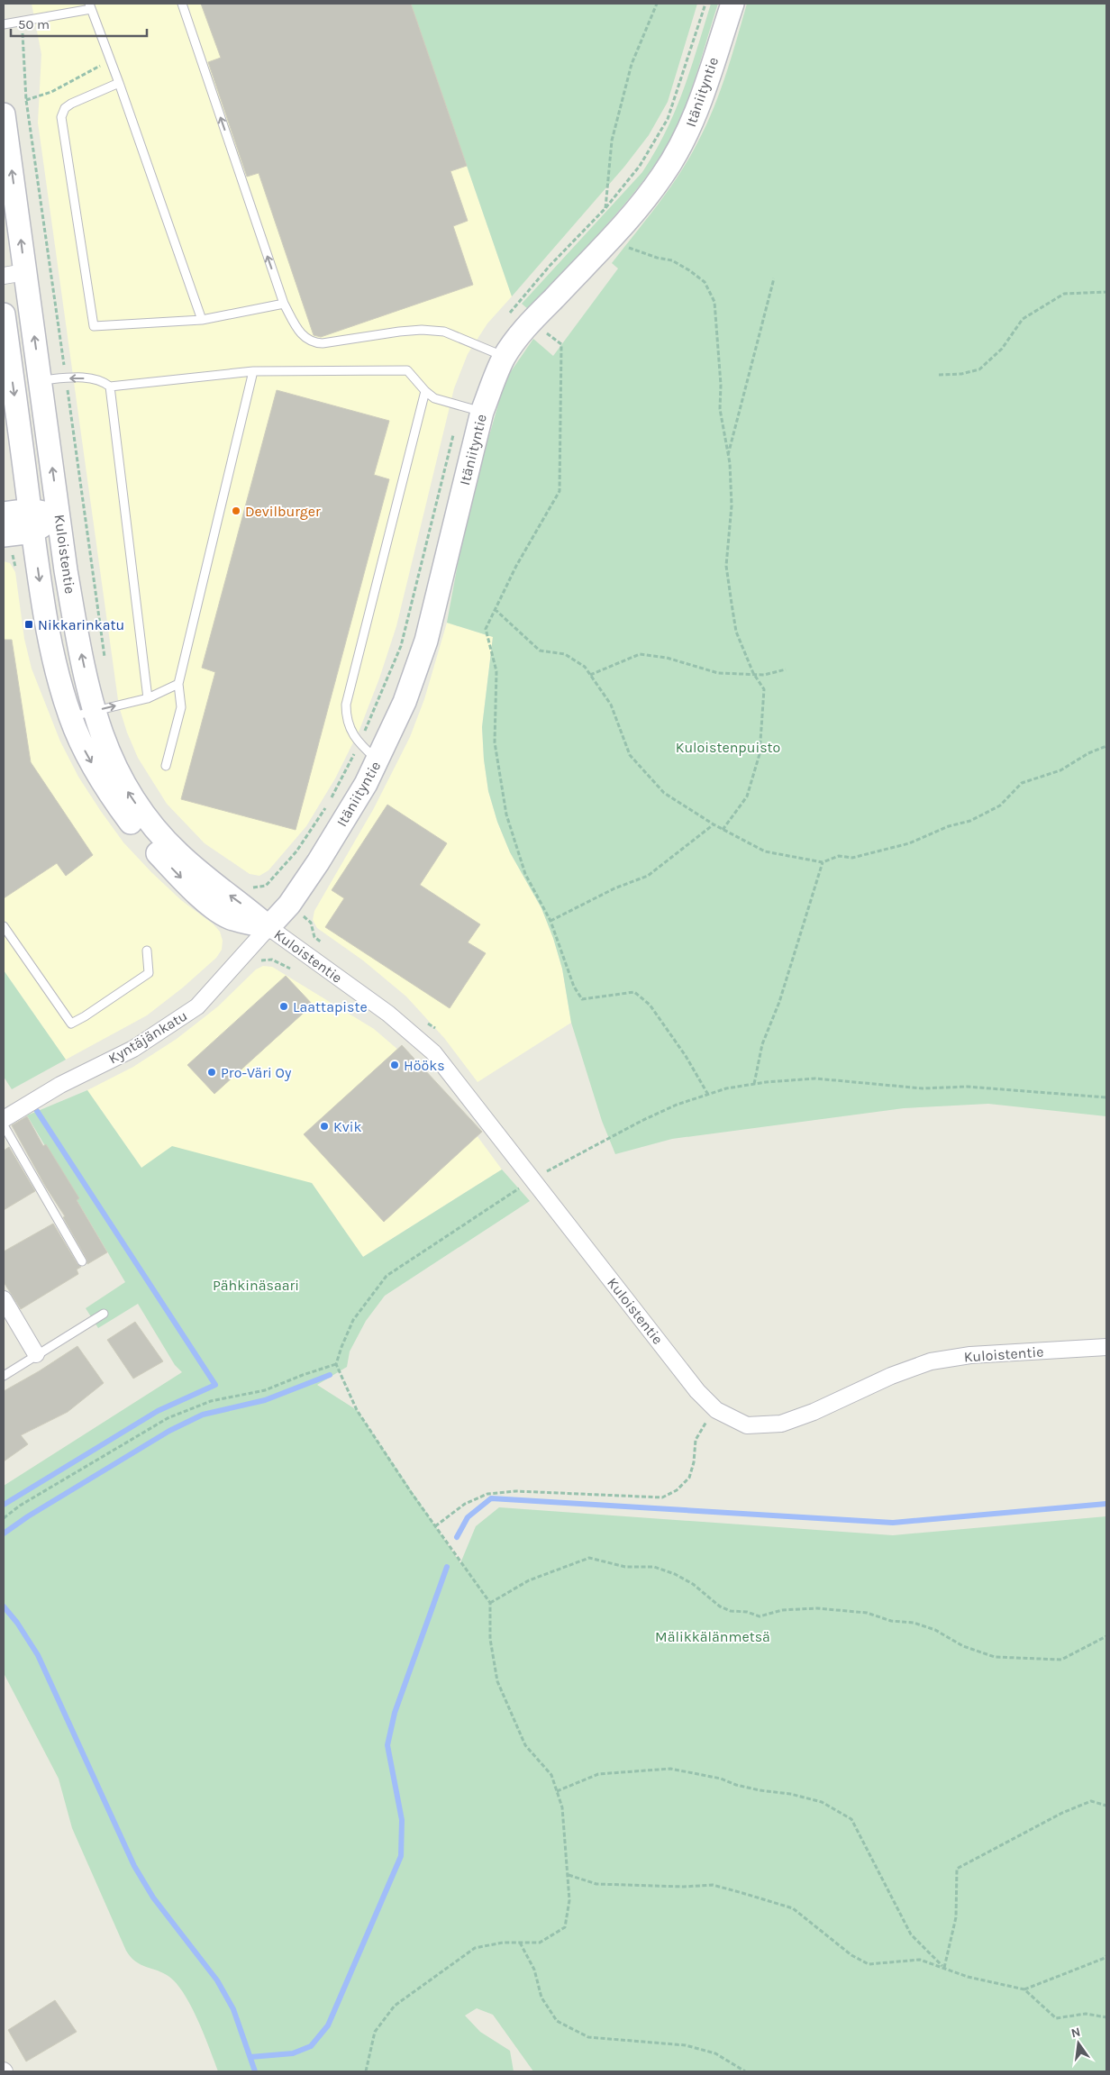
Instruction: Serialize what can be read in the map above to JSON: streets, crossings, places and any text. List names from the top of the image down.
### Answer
{
  "streets": {
    "street": ["Itäniityntie", "Kuloistentie", "Kyntäjänkatu"]
  },
  "crossings": [
    ["Itäniityntie", "Kuloistentie"],
    ["Itäniityntie", "Kyntäjänkatu"],
    ["Kuloistentie", "Kyntäjänkatu"]
  ],
  "parks": ["Kuloistenpuisto", "Pähkinäsaari", "Mälikkälänmetsä"],
  "places": {
    "other": [
      "Devilburger",
      "Laattapiste",
      "Hööks",
      "Pro-Väri Oy",
      "Kvik"
    ],
    "transit": ["Nikkarinkatu"]
  },
  "scale_bar": "50 m",
  "north": "top"
}
